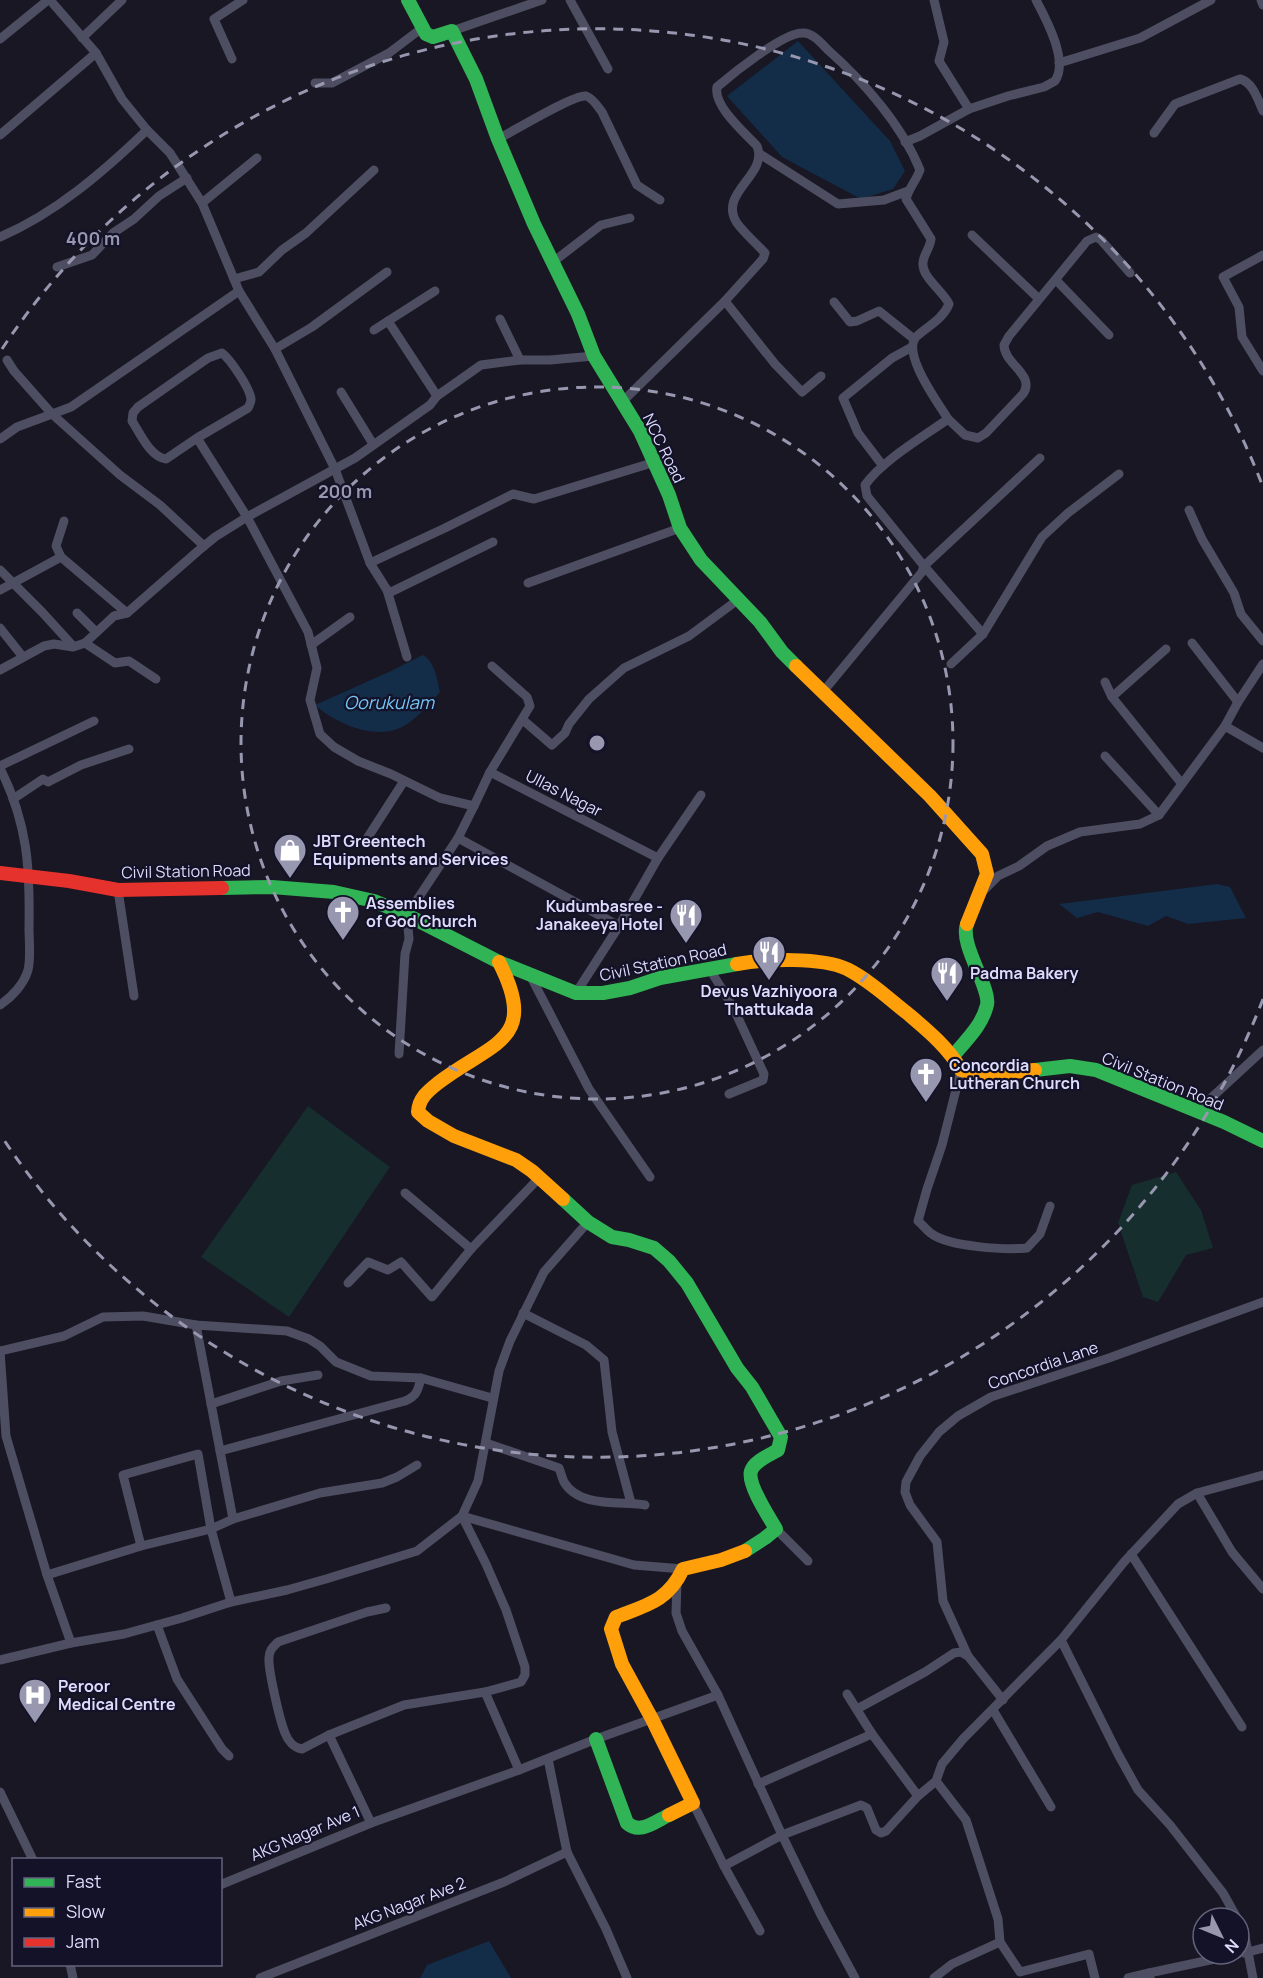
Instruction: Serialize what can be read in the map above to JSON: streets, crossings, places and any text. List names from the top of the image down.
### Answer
{
  "streets": {
    "street": [
      "NCC Road",
      "Ullas Nagar",
      "Civil Station Road",
      "Concordia Lane",
      "AKG Nagar Ave 1",
      "AKG Nagar Ave 2"
    ]
  },
  "water": ["Oorukulam"],
  "places": {
    "shop": ["JBT Greentech Equipments and Services"],
    "church": ["Assemblies of God Church", "Concordia Lutheran Church"],
    "restaurant": ["Kudumbasree - Janakeeya Hotel", "Devus Vazhiyoora Thattukada", "Padma Bakery"],
    "hospital": ["Peroor Medical Centre"]
  },
  "legend": ["Fast", "Slow", "Jam"],
  "north": "bottom right",
  "rings": ["400 m", "200 m"]
}
